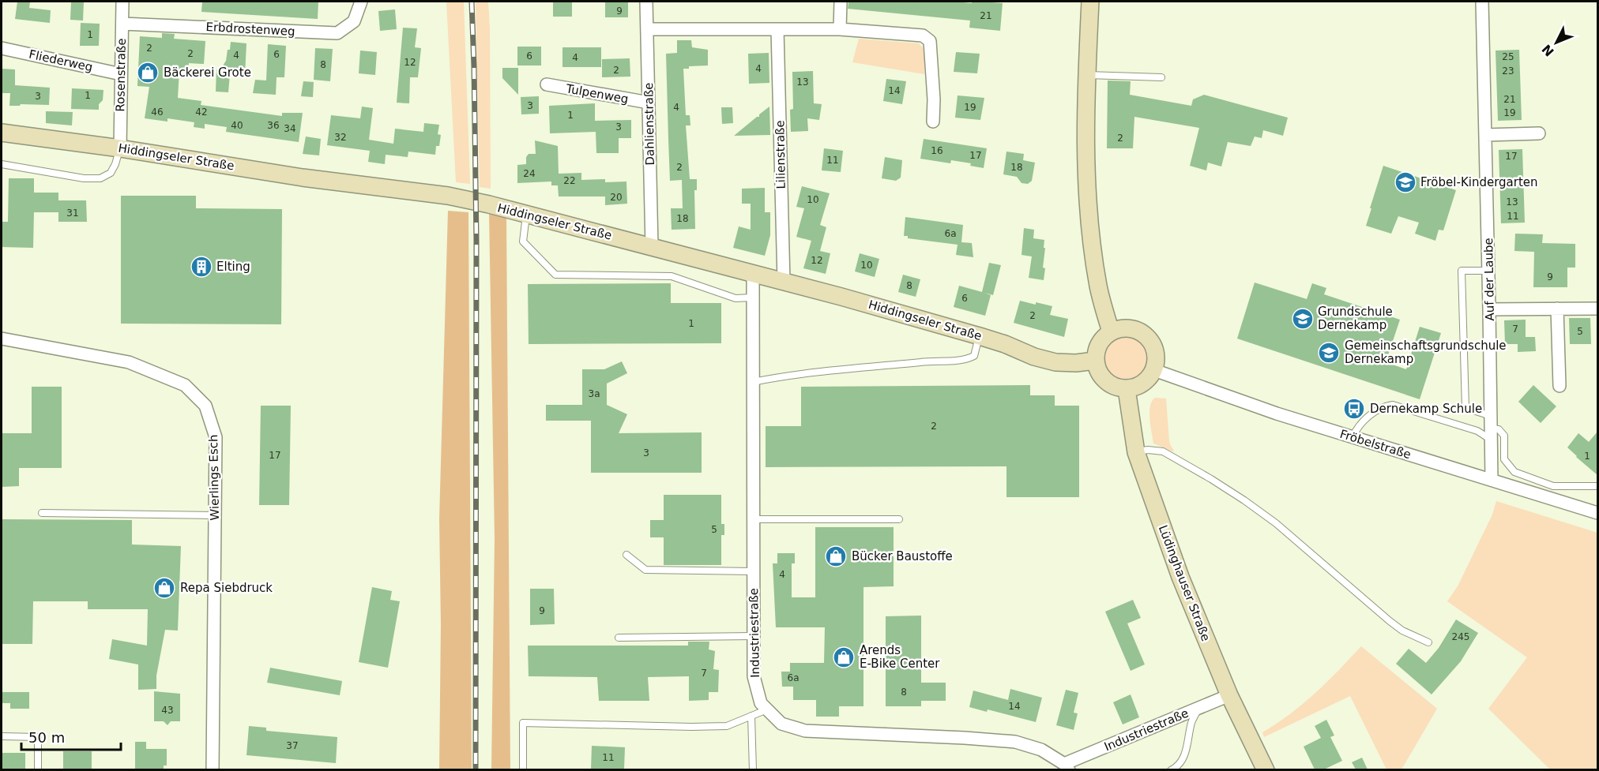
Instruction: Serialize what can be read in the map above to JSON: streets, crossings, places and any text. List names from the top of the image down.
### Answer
{
  "streets": {
    "street": [
      "Erbdrostenweg",
      "Fliederweg",
      "Rosenstraße",
      "Tulpenweg",
      "Dahlienstraße",
      "Lilienstraße",
      "Hiddingseler Straße",
      "Auf der Laube",
      "Fröbelstraße",
      "Wierlings Esch",
      "Lüdinghauser Straße",
      "Industriestraße"
    ]
  },
  "crossings": [
    ["Erbdrostenweg", "Rosenstraße"],
    ["Fliederweg", "Rosenstraße"],
    ["Rosenstraße", "Hiddingseler Straße"],
    ["Tulpenweg", "Dahlienstraße"],
    ["Dahlienstraße", "Hiddingseler Straße"],
    ["Lilienstraße", "Hiddingseler Straße"],
    ["Hiddingseler Straße", "Fröbelstraße"],
    ["Hiddingseler Straße", "Lüdinghauser Straße"],
    ["Hiddingseler Straße", "Industriestraße"],
    ["Auf der Laube", "Fröbelstraße"],
    ["Fröbelstraße", "Lüdinghauser Straße"],
    ["Lüdinghauser Straße", "Industriestraße"]
  ],
  "places": {
    "shop": [
      "Bäckerei Grote",
      "Bücker Baustoffe",
      "Repa Siebdruck",
      "Arends E-Bike Center"
    ],
    "school or university": ["Fröbel-Kindergarten", "Grundschule Dernekamp", "Gemeinschaftsgrundschule Dernekamp"],
    "building": ["Elting"],
    "bus stop": ["Dernekamp Schule"]
  },
  "house_numbers": [
    "9",
    "21",
    "1",
    "2",
    "2",
    "6",
    "4",
    "6",
    "25",
    "4",
    "12",
    "8",
    "4",
    "2",
    "23",
    "13",
    "14",
    "1",
    "3",
    "21",
    "3",
    "4",
    "19",
    "46",
    "42",
    "19",
    "1",
    "40",
    "36",
    "3",
    "34",
    "32",
    "2",
    "16",
    "17",
    "17",
    "11",
    "2",
    "18",
    "24",
    "22",
    "20",
    "10",
    "13",
    "31",
    "11",
    "18",
    "6a",
    "12",
    "10",
    "9",
    "8",
    "6",
    "2",
    "1",
    "7",
    "5",
    "3a",
    "2",
    "3",
    "17",
    "1",
    "5",
    "4",
    "9",
    "245",
    "7",
    "6a",
    "8",
    "14",
    "43",
    "37",
    "11"
  ],
  "scale_bar": "50 m",
  "north": "bottom left"
}
